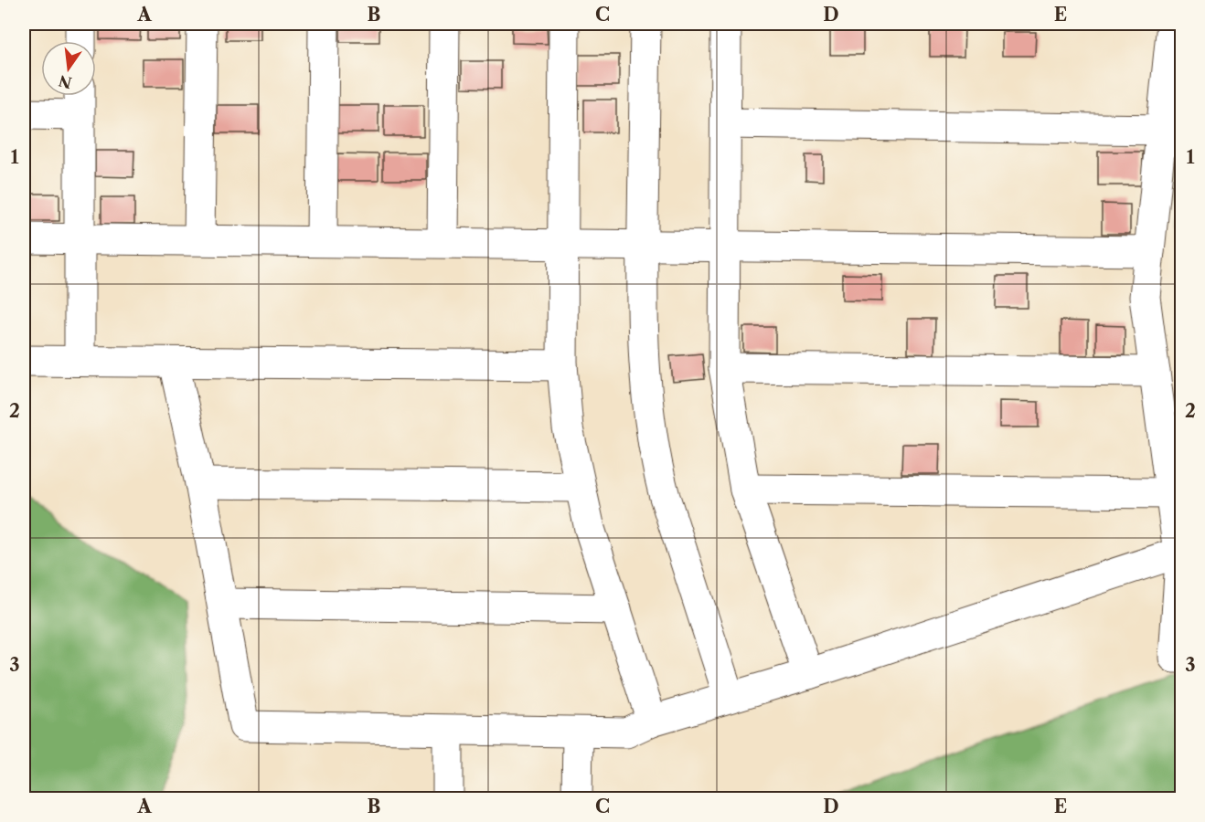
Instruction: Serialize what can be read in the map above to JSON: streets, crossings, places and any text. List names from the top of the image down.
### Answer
{
  "north": "bottom",
  "grid": {
    "columns": [
      "A",
      "B",
      "C",
      "D",
      "E"
    ],
    "rows": ["1", "2", "3"]
  }
}
